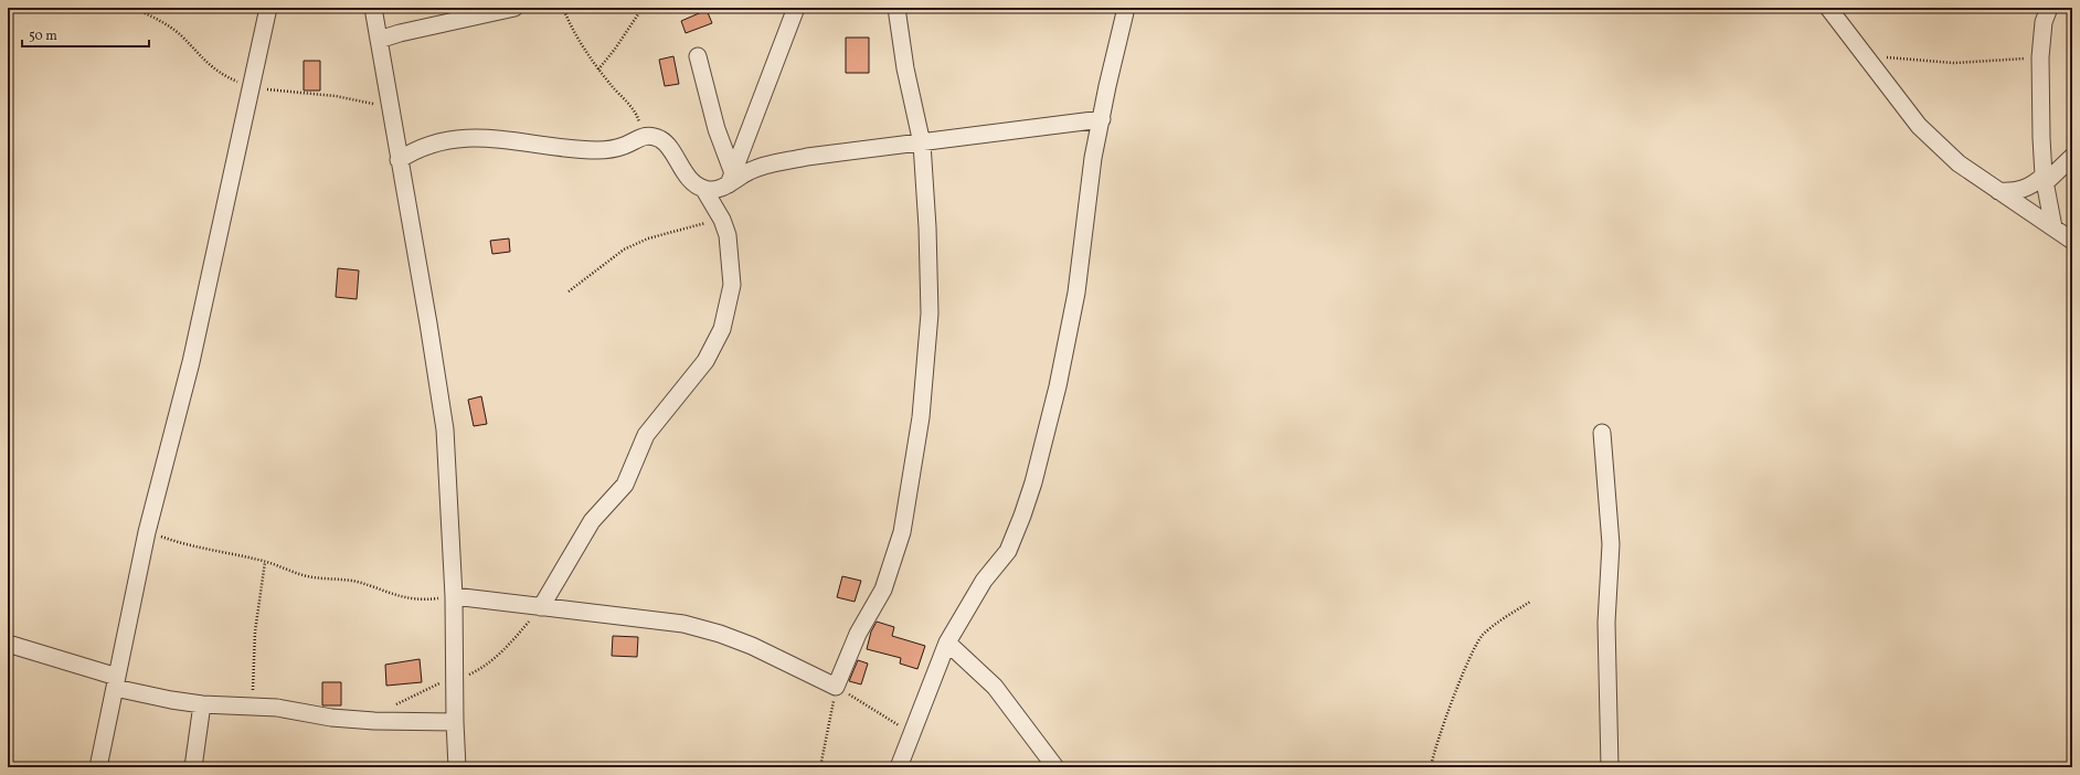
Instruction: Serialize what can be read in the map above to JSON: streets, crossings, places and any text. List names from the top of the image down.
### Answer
{
  "scale_bar": "50 m"
}
